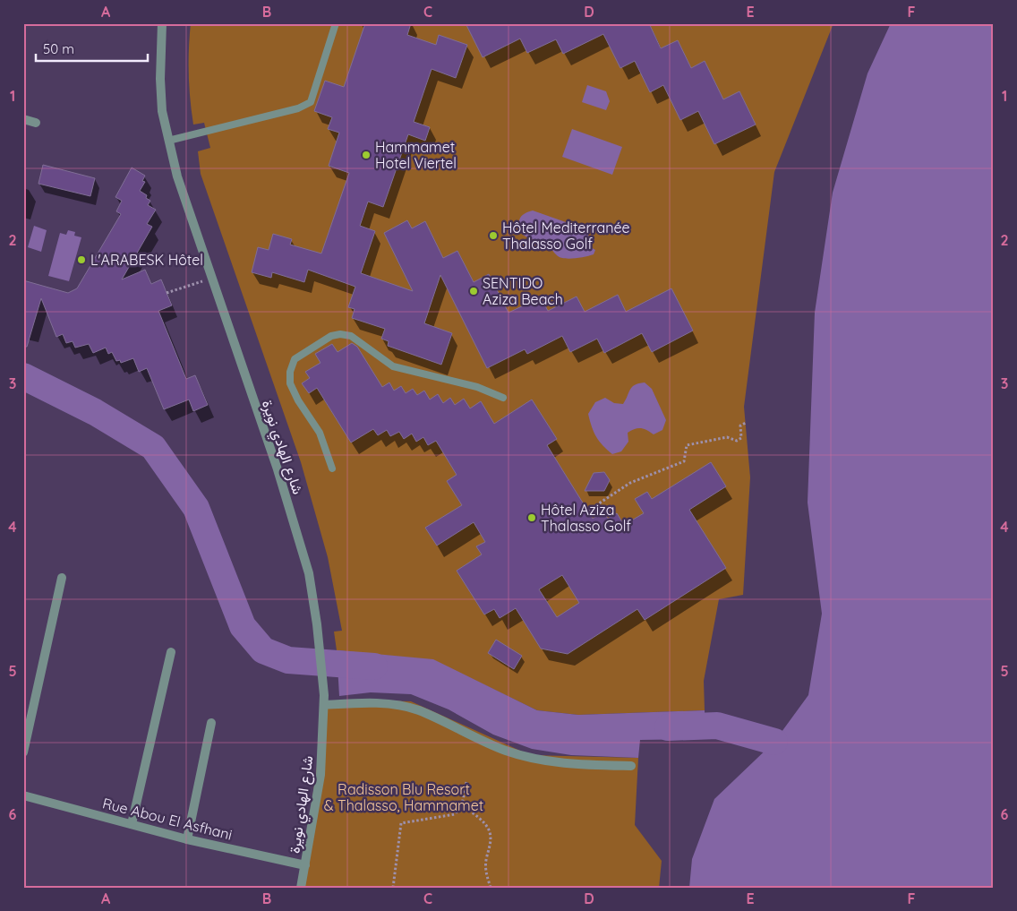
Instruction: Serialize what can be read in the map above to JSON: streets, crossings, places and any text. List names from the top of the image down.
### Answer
{
  "streets": {
    "street": ["شارع الهادي نويرة", "Rue Abou El Asfhani"]
  },
  "crossings": [
    ["شارع الهادي نويرة", "Rue Abou El Asfhani"]
  ],
  "parks": ["Radisson Blu Resort & Thalasso, Hammamet"],
  "places": [
    "Hammamet Hotel Viertel",
    "Hôtel Mediterranée Thalasso Golf",
    "L'ARABESK Hôtel",
    "SENTIDO Aziza Beach",
    "Hôtel Aziza Thalasso Golf"
  ],
  "scale_bar": "50 m",
  "grid": {
    "columns": [
      "A",
      "B",
      "C",
      "D",
      "E",
      "F"
    ],
    "rows": [
      "1",
      "2",
      "3",
      "4",
      "5",
      "6"
    ]
  }
}
